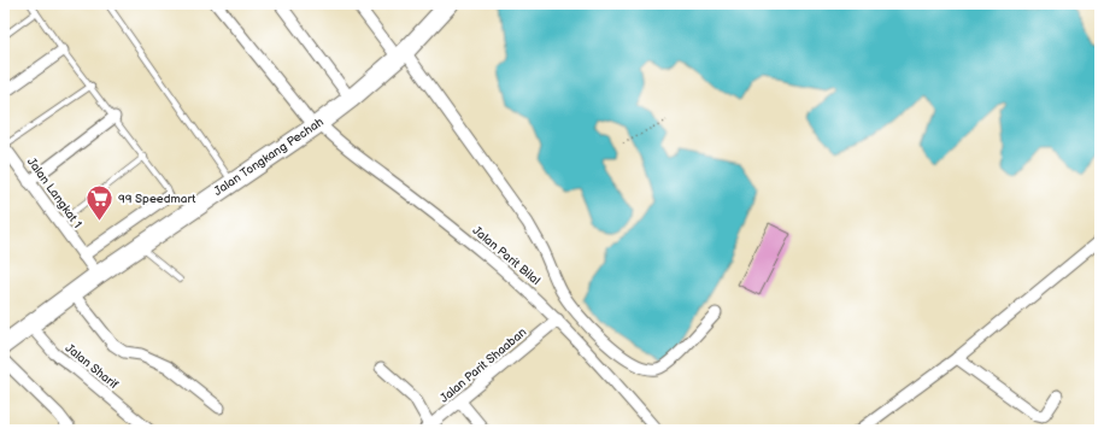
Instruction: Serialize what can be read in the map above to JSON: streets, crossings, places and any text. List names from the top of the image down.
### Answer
{
  "streets": {
    "main road": ["Jalan Tongkang Pechah"],
    "street": [
      "Jalan Langkat 1",
      "Jalan Parit Bilal",
      "Jalan Parit Shaaban",
      "Jalan Sharif"
    ]
  },
  "crossings": [
    ["Jalan Tongkang Pechah", "Jalan Langkat 1"],
    ["Jalan Tongkang Pechah", "Jalan Parit Bilal"],
    ["Jalan Tongkang Pechah", "Jalan Sharif"],
    ["Jalan Parit Bilal", "Jalan Parit Shaaban"]
  ],
  "places": {
    "supermarket": ["99 Speedmart"]
  }
}
